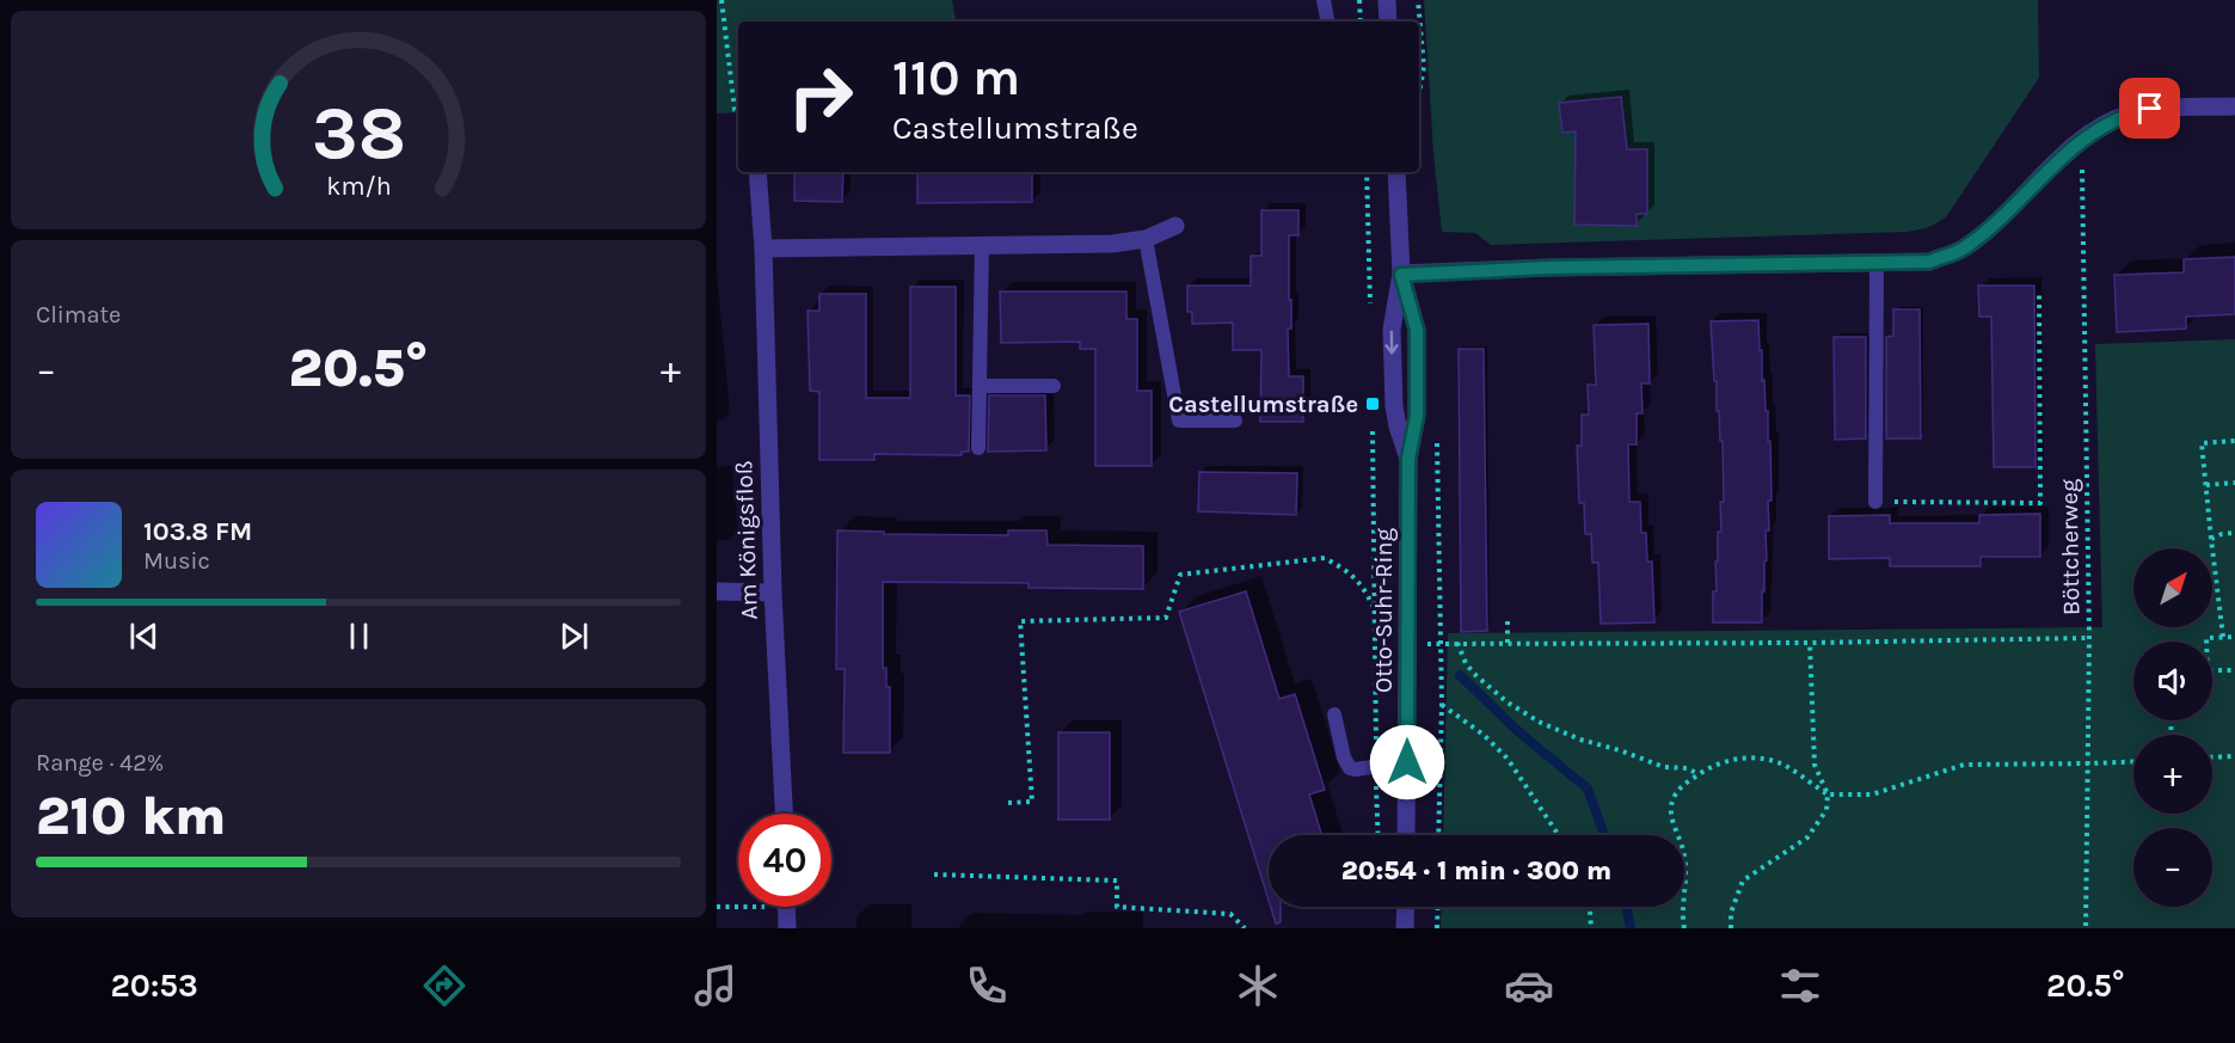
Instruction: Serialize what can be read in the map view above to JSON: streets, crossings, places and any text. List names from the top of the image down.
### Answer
{
  "streets": {
    "street": ["Am Königsfloß", "Otto-Suhr-Ring"],
    "path": ["Böttcherweg"]
  },
  "places": {
    "transit": ["Castellumstraße"]
  },
  "north": "top right",
  "page": {
    "turn": ["110 m", "Castellumstraße"],
    "tile": [
      "Climate",
      ["Range · 42%", "210 km"]
    ],
    "heat": ["−", "20.5°", "+"],
    "song": ["103.8 FM", "Music"],
    "map_buttons": ["+", "−"],
    "limit": "40",
    "trip": "20:54 · 1 min · 300 m",
    "tabs": ["20:53", "20.5°"],
    "gauge": ["38", "km/h"]
  }
}
